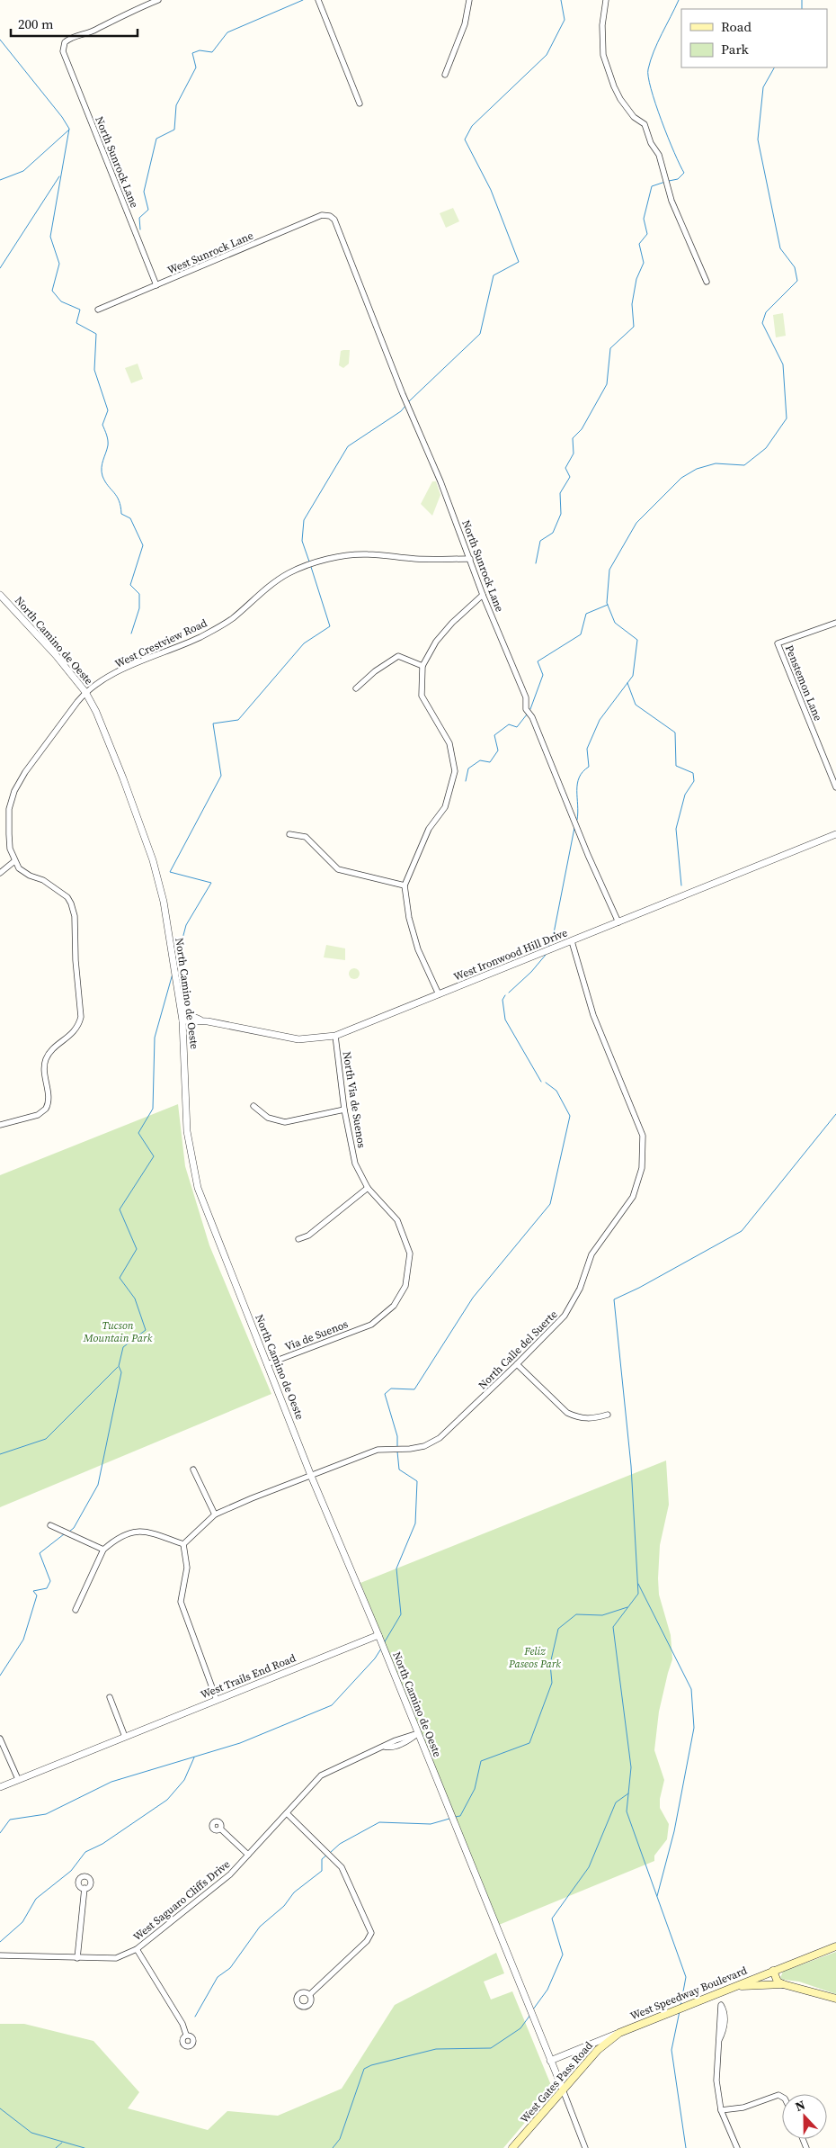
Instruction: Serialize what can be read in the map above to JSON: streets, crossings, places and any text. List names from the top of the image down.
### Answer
{
  "streets": {
    "main road": ["West Speedway Boulevard", "West Gates Pass Road"],
    "street": [
      "North Sunrock Lane",
      "West Sunrock Lane",
      "North Camino de Oeste",
      "West Crestview Road",
      "Penstemon Lane",
      "West Ironwood Hill Drive",
      "North Via de Suenos",
      "Via de Suenos",
      "North Calle del Suerte",
      "West Trails End Road",
      "West Saguaro Cliffs Drive"
    ]
  },
  "crossings": [
    ["North Sunrock Lane", "West Sunrock Lane"],
    ["North Sunrock Lane", "West Crestview Road"],
    ["North Sunrock Lane", "West Ironwood Hill Drive"],
    ["North Camino de Oeste", "West Crestview Road"],
    ["North Camino de Oeste", "West Ironwood Hill Drive"],
    ["North Camino de Oeste", "Via de Suenos"],
    ["North Camino de Oeste", "North Calle del Suerte"],
    ["North Camino de Oeste", "West Trails End Road"],
    ["North Camino de Oeste", "West Saguaro Cliffs Drive"],
    ["North Camino de Oeste", "West Speedway Boulevard"],
    ["North Camino de Oeste", "West Gates Pass Road"],
    ["West Ironwood Hill Drive", "North Via de Suenos"],
    ["West Ironwood Hill Drive", "North Calle del Suerte"],
    ["North Via de Suenos", "Via de Suenos"],
    ["West Speedway Boulevard", "West Gates Pass Road"]
  ],
  "parks": ["Tucson Mountain Park", "Feliz Paseos Park"],
  "legend": ["Road", "Park"],
  "scale_bar": "200 m",
  "north": "top"
}
